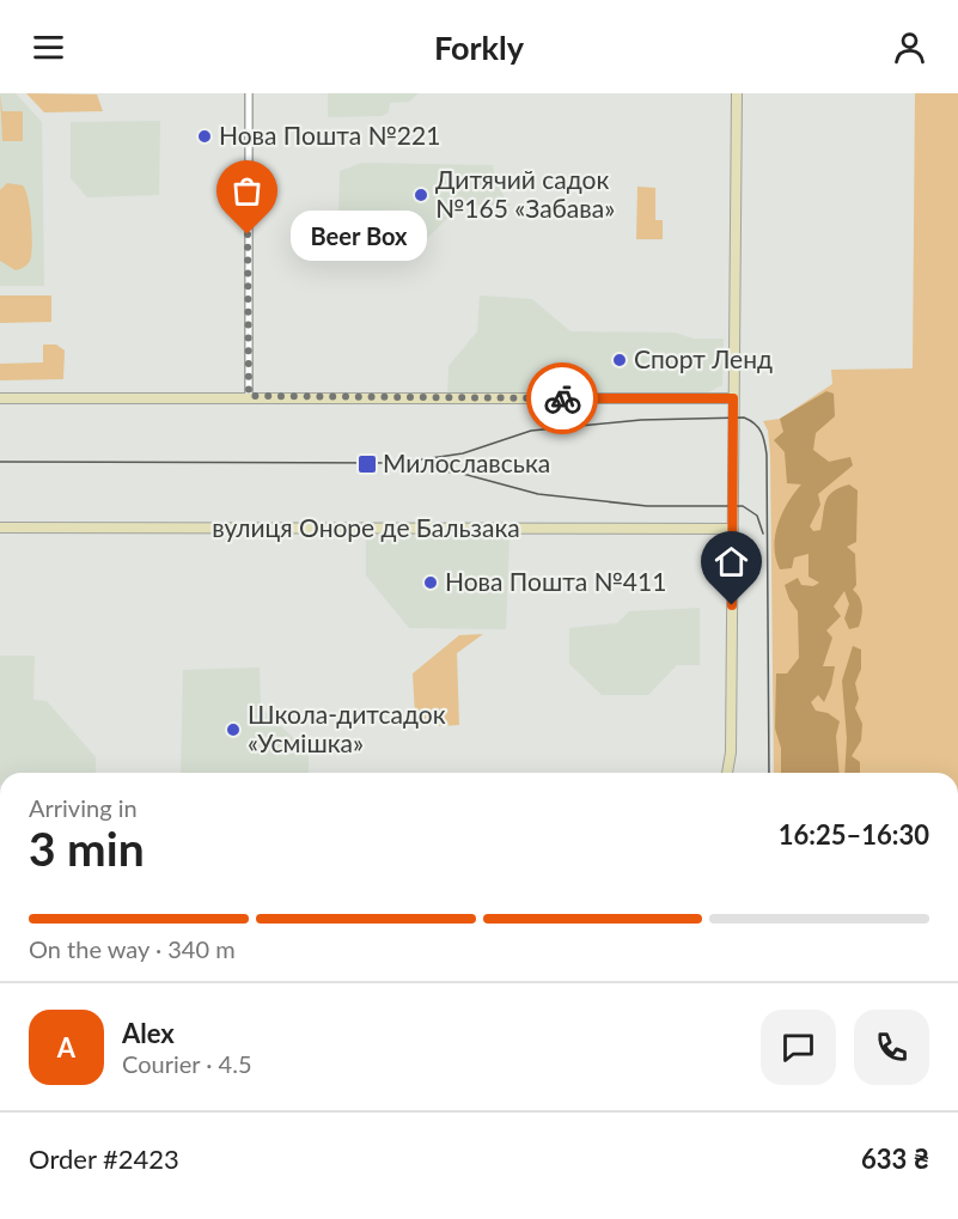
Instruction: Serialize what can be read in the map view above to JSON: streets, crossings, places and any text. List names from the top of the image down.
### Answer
{
  "streets": {
    "street": ["вулиця Оноре де Бальзака"]
  },
  "places": {
    "other": [
      "Нова Пошта №221",
      "Дитячий садок №165 «Забава»",
      "Beer Box",
      "Спорт Ленд",
      "Нова Пошта №411",
      "Школа-дитсадок «Усмішка»"
    ],
    "transit": ["Милославська"]
  },
  "page": {
    "header": "Forkly",
    "bubble": "Beer Box",
    "heading": ["3 min", "Arriving in", "16:25–16:30"],
    "panel": [
      "Alex",
      "Courier · 4.5",
      "Order #2423",
      "633 ₴"
    ],
    "bar": "On the way · 340 m",
    "round": "A"
  }
}
